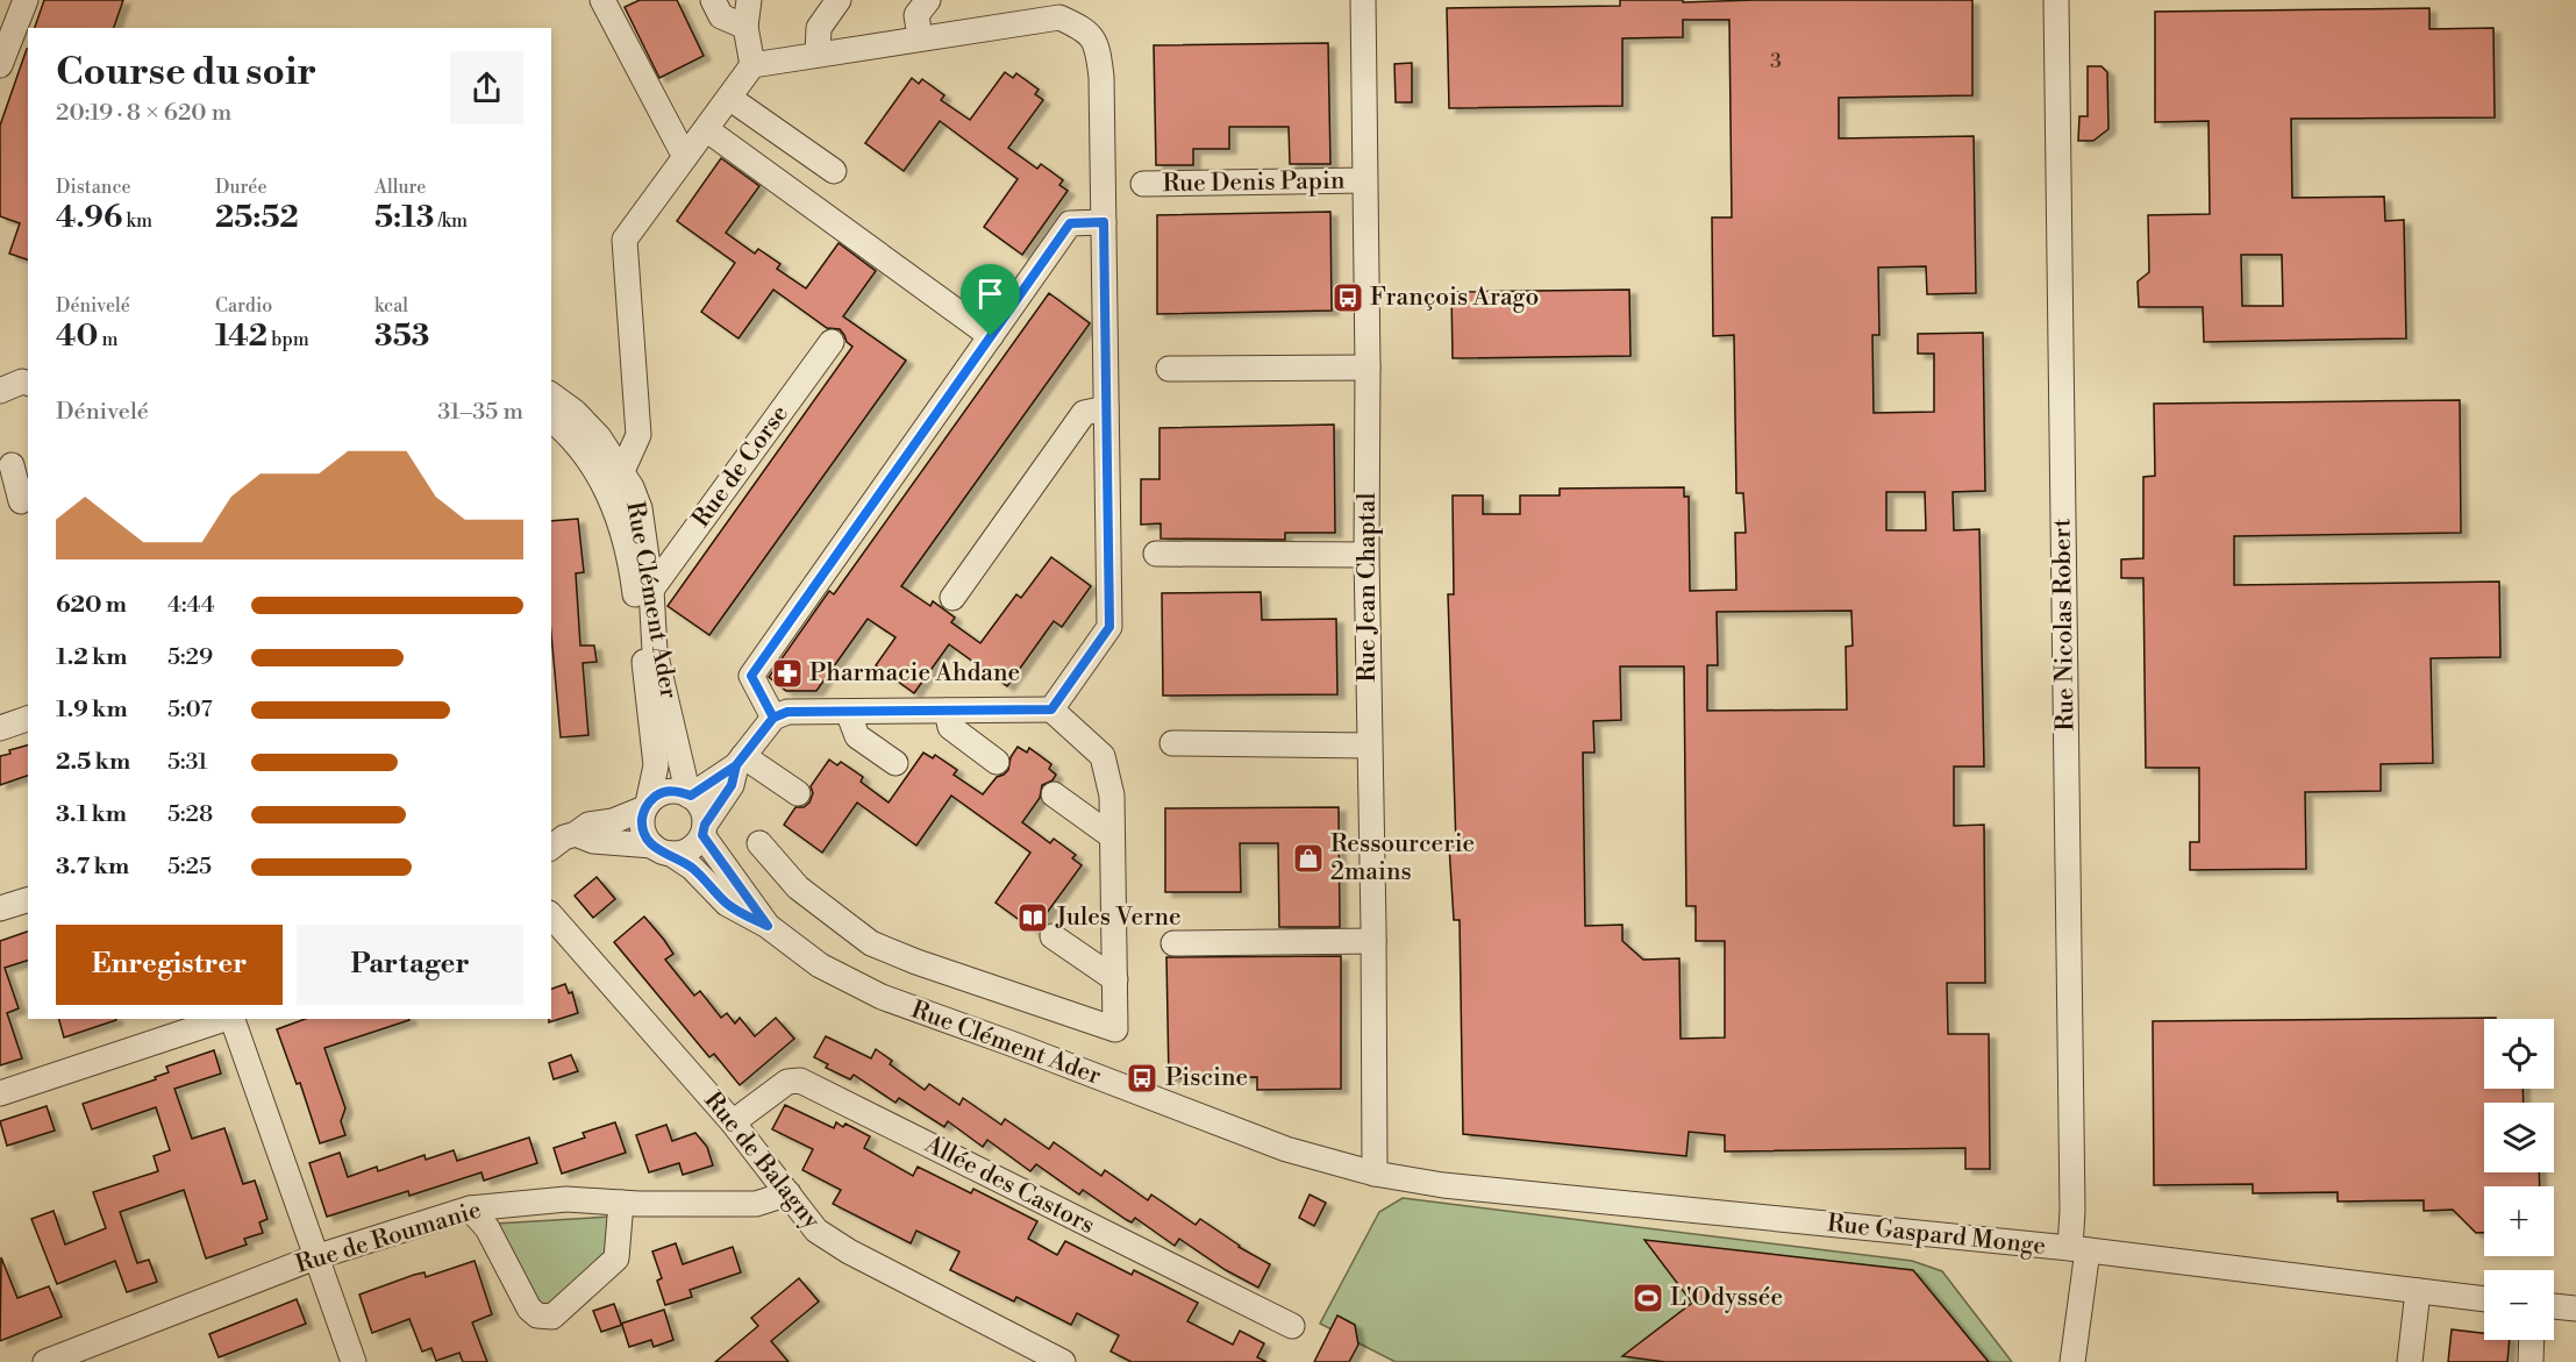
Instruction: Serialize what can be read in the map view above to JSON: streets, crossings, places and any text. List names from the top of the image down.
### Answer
{
  "streets": {
    "street": [
      "Rue Denis Papin",
      "Rue de Corse",
      "Rue Jean Chaptal",
      "Rue Clément Ader",
      "Rue Nicolas Robert",
      "Rue de Balagny",
      "Allée des Castors",
      "Rue Gaspard Monge",
      "Rue de Roumanie"
    ]
  },
  "crossings": [
    ["Rue Denis Papin", "Rue Jean Chaptal"],
    ["Rue de Corse", "Rue Clément Ader"],
    ["Rue Jean Chaptal", "Rue Clément Ader"],
    ["Rue Jean Chaptal", "Rue Gaspard Monge"],
    ["Rue Clément Ader", "Rue Gaspard Monge"],
    ["Rue Nicolas Robert", "Rue Gaspard Monge"],
    ["Rue de Balagny", "Allée des Castors"],
    ["Rue de Balagny", "Rue de Roumanie"]
  ],
  "places": {
    "bus stop": ["François Arago", "Piscine"],
    "pharmacy": ["Pharmacie Ahdane"],
    "shop": ["Ressourcerie 2mains"],
    "library": ["Jules Verne"],
    "sports": ["L'Odyssée"]
  },
  "house_numbers": ["3"],
  "page": {
    "heading": ["Course du soir", "20:19 · 8 × 620 m"],
    "stats": [
      ["Distance", "4.96 km"],
      ["Durée", "25:52"],
      ["Allure", "5:13 /km"],
      ["Dénivelé", "40 m"],
      ["Cardio", "142 bpm"],
      ["kcal", "353"]
    ],
    "chart": ["Dénivelé", "31–35 m"],
    "list": [
      {
        "name": "620 m",
        "note": "4:44"
      },
      {
        "name": "1.2 km",
        "note": "5:29"
      },
      {
        "name": "1.9 km",
        "note": "5:07"
      },
      {
        "name": "2.5 km",
        "note": "5:31"
      },
      {
        "name": "3.1 km",
        "note": "5:28"
      },
      {
        "name": "3.7 km",
        "note": "5:25"
      }
    ],
    "buttons": ["Enregistrer", "Partager"],
    "map_buttons": ["+", "−"]
  }
}
